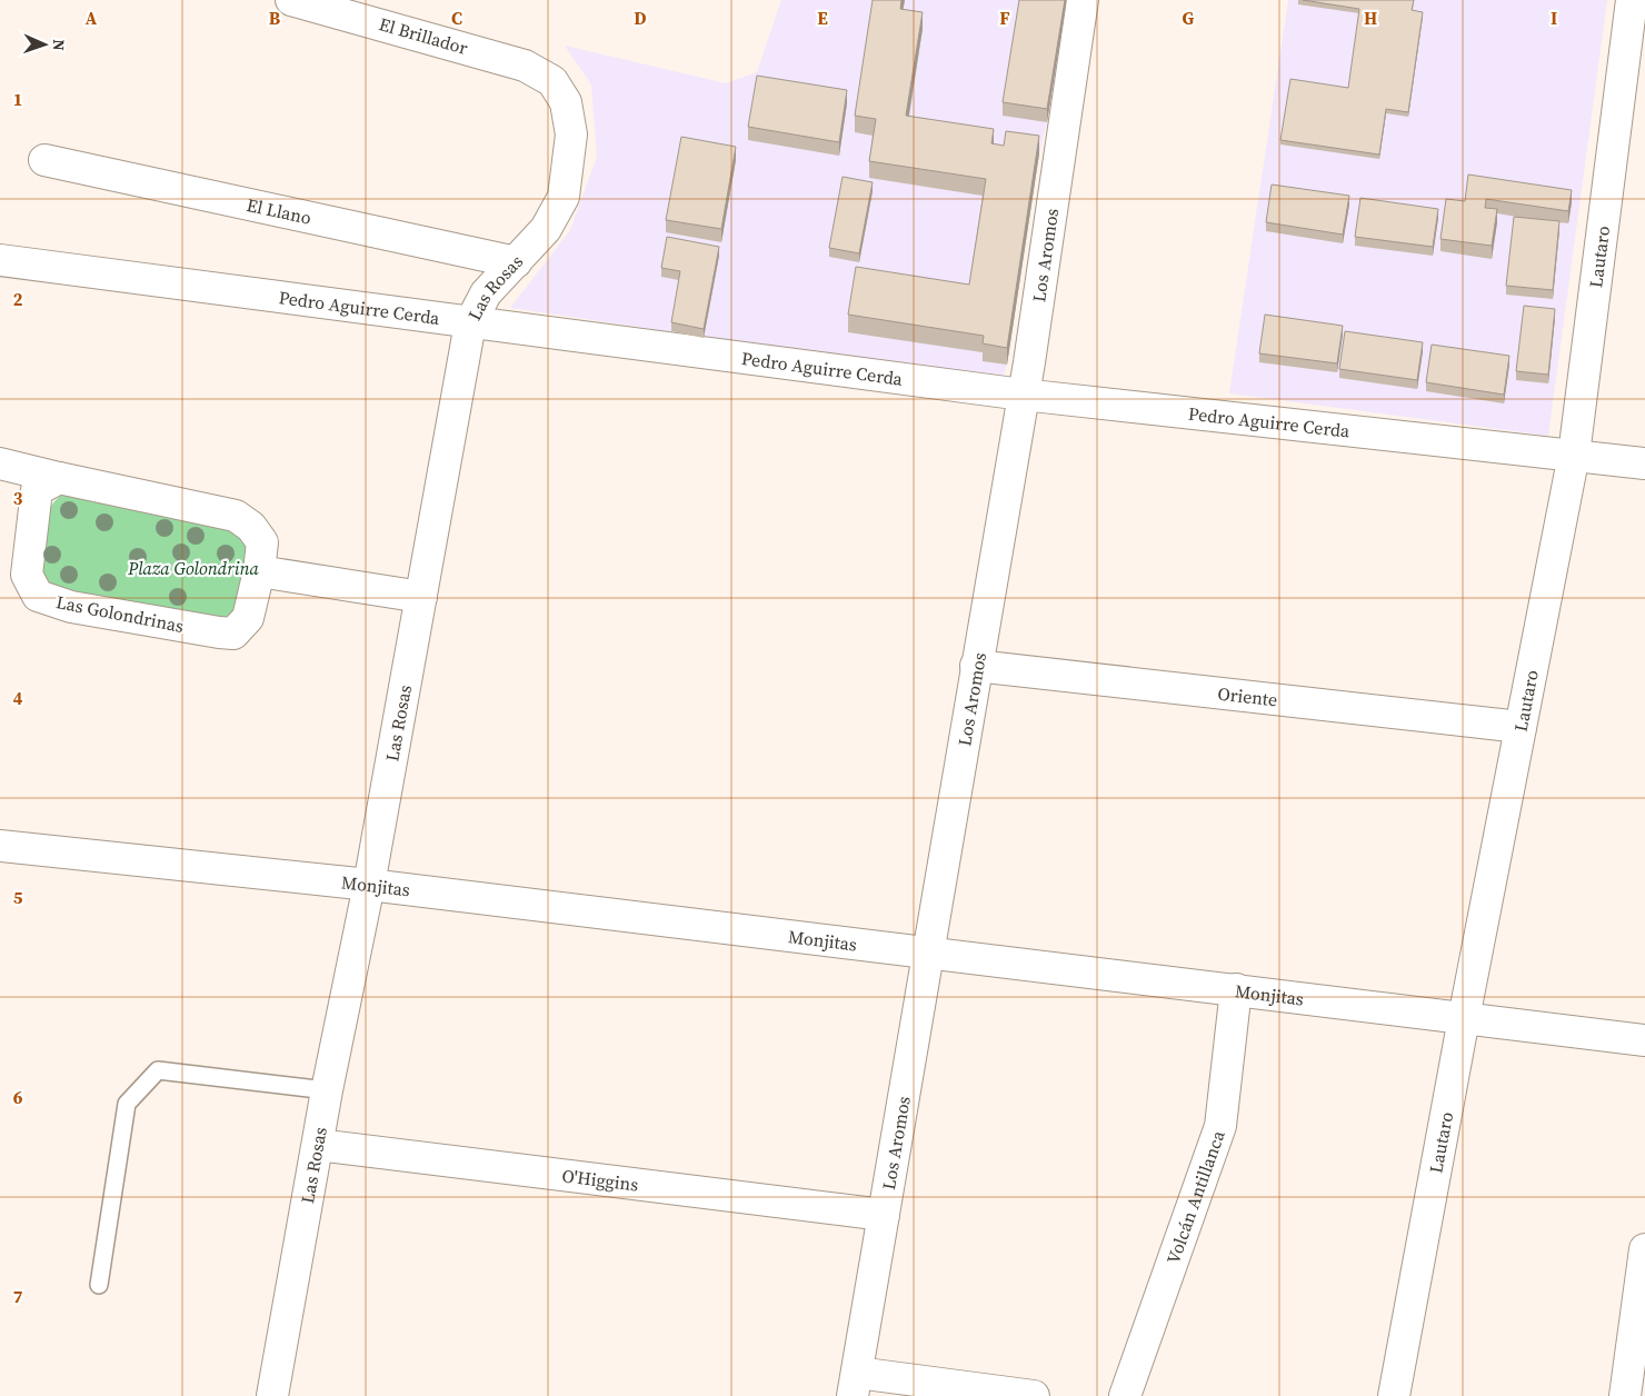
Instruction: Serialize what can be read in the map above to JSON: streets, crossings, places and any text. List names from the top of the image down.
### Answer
{
  "streets": {
    "street": [
      "El Brillador",
      "El Llano",
      "Los Aromos",
      "Lautaro",
      "Las Rosas",
      "Pedro Aguirre Cerda",
      "Las Golondrinas",
      "Oriente",
      "Monjitas",
      "O'Higgins",
      "Volcán Antillanca"
    ]
  },
  "crossings": [
    ["El Brillador", "Las Rosas"],
    ["El Llano", "Las Rosas"],
    ["Los Aromos", "Pedro Aguirre Cerda"],
    ["Los Aromos", "Oriente"],
    ["Los Aromos", "Monjitas"],
    ["Los Aromos", "O'Higgins"],
    ["Lautaro", "Pedro Aguirre Cerda"],
    ["Lautaro", "Oriente"],
    ["Lautaro", "Monjitas"],
    ["Las Rosas", "Pedro Aguirre Cerda"],
    ["Las Rosas", "Monjitas"],
    ["Las Rosas", "O'Higgins"],
    ["Monjitas", "Volcán Antillanca"]
  ],
  "parks": ["Plaza Golondrina"],
  "north": "right",
  "grid": {
    "columns": [
      "A",
      "B",
      "C",
      "D",
      "E",
      "F",
      "G",
      "H",
      "I"
    ],
    "rows": [
      "1",
      "2",
      "3",
      "4",
      "5",
      "6",
      "7"
    ]
  }
}
